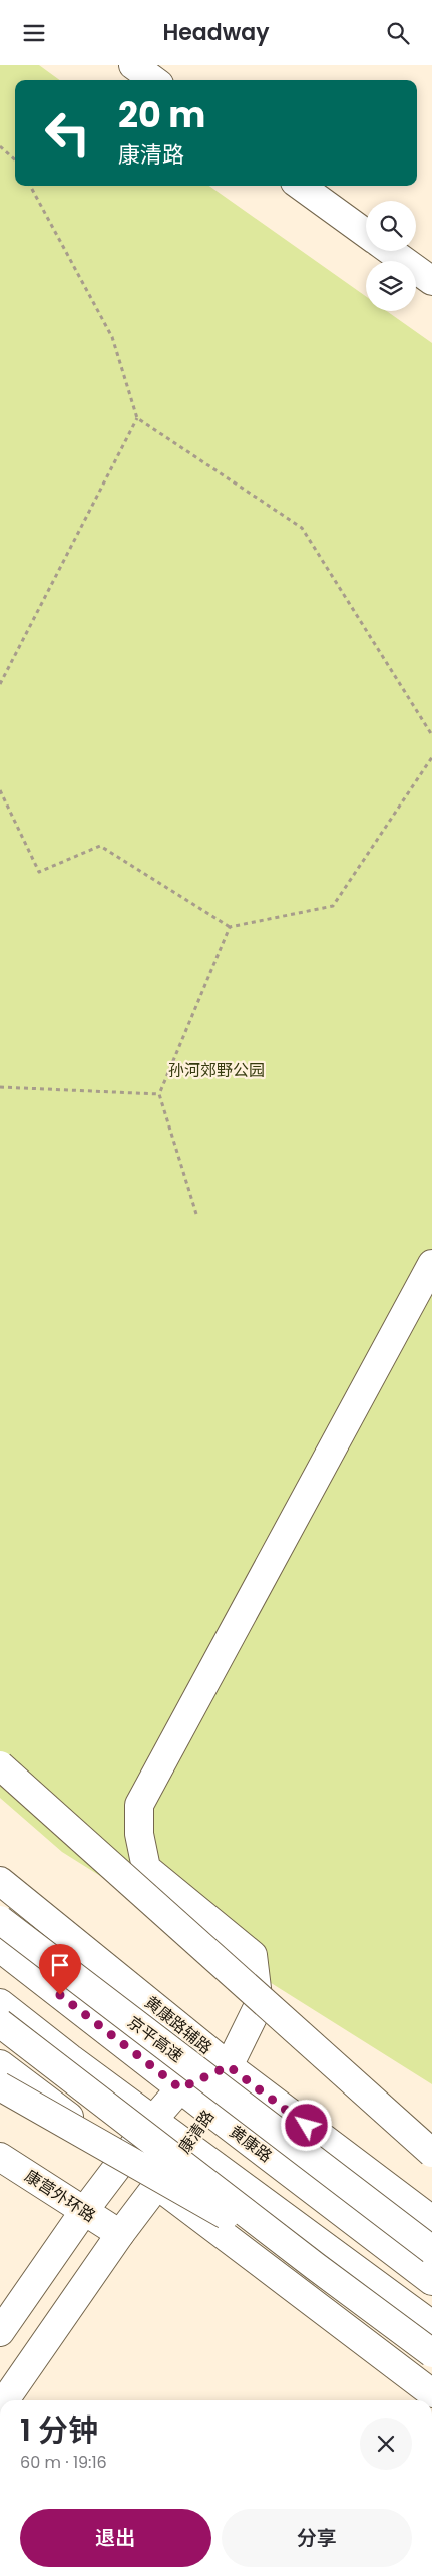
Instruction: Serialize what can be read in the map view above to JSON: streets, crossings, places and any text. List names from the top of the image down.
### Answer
{
  "streets": {
    "main road": [
      "黄康路辅路",
      "京平高速",
      "康清路",
      "黄康路",
      "康营外环路"
    ]
  },
  "crossings": [
    ["黄康路辅路", "康清路"],
    ["康清路", "黄康路"],
    ["康清路", "康营外环路"]
  ],
  "parks": ["孙河郊野公园"],
  "page": {
    "header": "Headway",
    "turn": ["20 m", "康清路"],
    "heading": ["1 分钟", "60 m · 19:16"],
    "buttons": ["退出", "分享"]
  }
}
